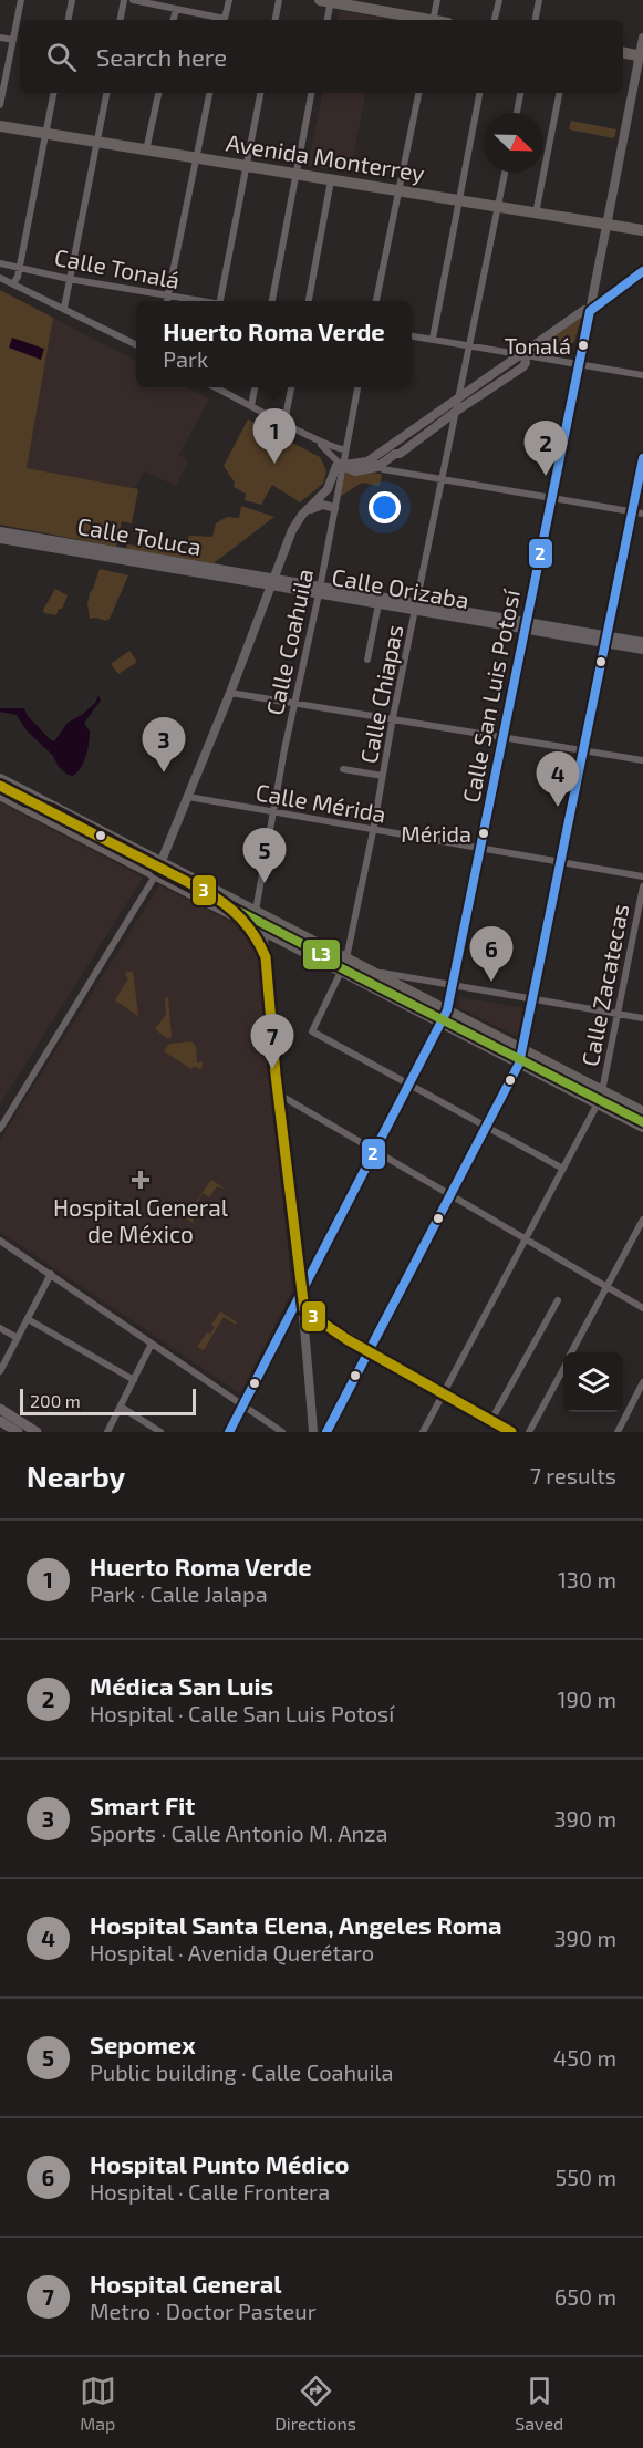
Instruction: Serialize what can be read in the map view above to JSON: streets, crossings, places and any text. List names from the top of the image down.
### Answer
{
  "streets": {
    "main road": ["Avenida Monterrey", "Calle San Luis Potosí"],
    "street": [
      "Calle Tonalá",
      "Calle Toluca",
      "Calle Orizaba",
      "Calle Coahuila",
      "Calle Chiapas",
      "Calle Mérida",
      "Calle Zacatecas"
    ]
  },
  "crossings": [
    ["Avenida Monterrey", "Calle Chiapas"],
    ["Avenida Monterrey", "Calle San Luis Potosí"],
    ["Calle Toluca", "Calle Orizaba"],
    ["Calle Orizaba", "Calle Coahuila"],
    ["Calle Orizaba", "Calle Chiapas"],
    ["Calle Orizaba", "Calle San Luis Potosí"],
    ["Calle Coahuila", "Calle Mérida"],
    ["Calle Chiapas", "Calle Mérida"],
    ["Calle San Luis Potosí", "Calle Mérida"]
  ],
  "places": {
    "other": ["Tonalá", "Mérida"],
    "health": ["Hospital General de México"]
  },
  "lines": ["transit line 2", "transit line 3", "transit line L3"],
  "scale_bar": "200 m",
  "north": "bottom right",
  "page": {
    "search": "Search here",
    "popup": ["Huerto Roma Verde", "Park"],
    "pins": [
      "1",
      "2",
      "3",
      "4",
      "5",
      "6",
      "7"
    ],
    "scale": "200 m",
    "heading": ["Nearby", "7 results"],
    "list": [
      {
        "mark": "1",
        "name": "Huerto Roma Verde",
        "note": "Park · Calle Jalapa",
        "value": "130 m"
      },
      {
        "mark": "2",
        "name": "Médica San Luis",
        "note": "Hospital · Calle San Luis Potosí",
        "value": "190 m"
      },
      {
        "mark": "3",
        "name": "Smart Fit",
        "note": "Sports · Calle Antonio M. Anza",
        "value": "390 m"
      },
      {
        "mark": "4",
        "name": "Hospital Santa Elena, Angeles Roma",
        "note": "Hospital · Avenida Querétaro",
        "value": "390 m"
      },
      {
        "mark": "5",
        "name": "Sepomex",
        "note": "Public building · Calle Coahuila",
        "value": "450 m"
      },
      {
        "mark": "6",
        "name": "Hospital Punto Médico",
        "note": "Hospital · Calle Frontera",
        "value": "550 m"
      },
      {
        "mark": "7",
        "name": "Hospital General",
        "note": "Metro · Doctor Pasteur",
        "value": "650 m"
      }
    ],
    "nav": ["Map", "Directions", "Saved"]
  }
}
